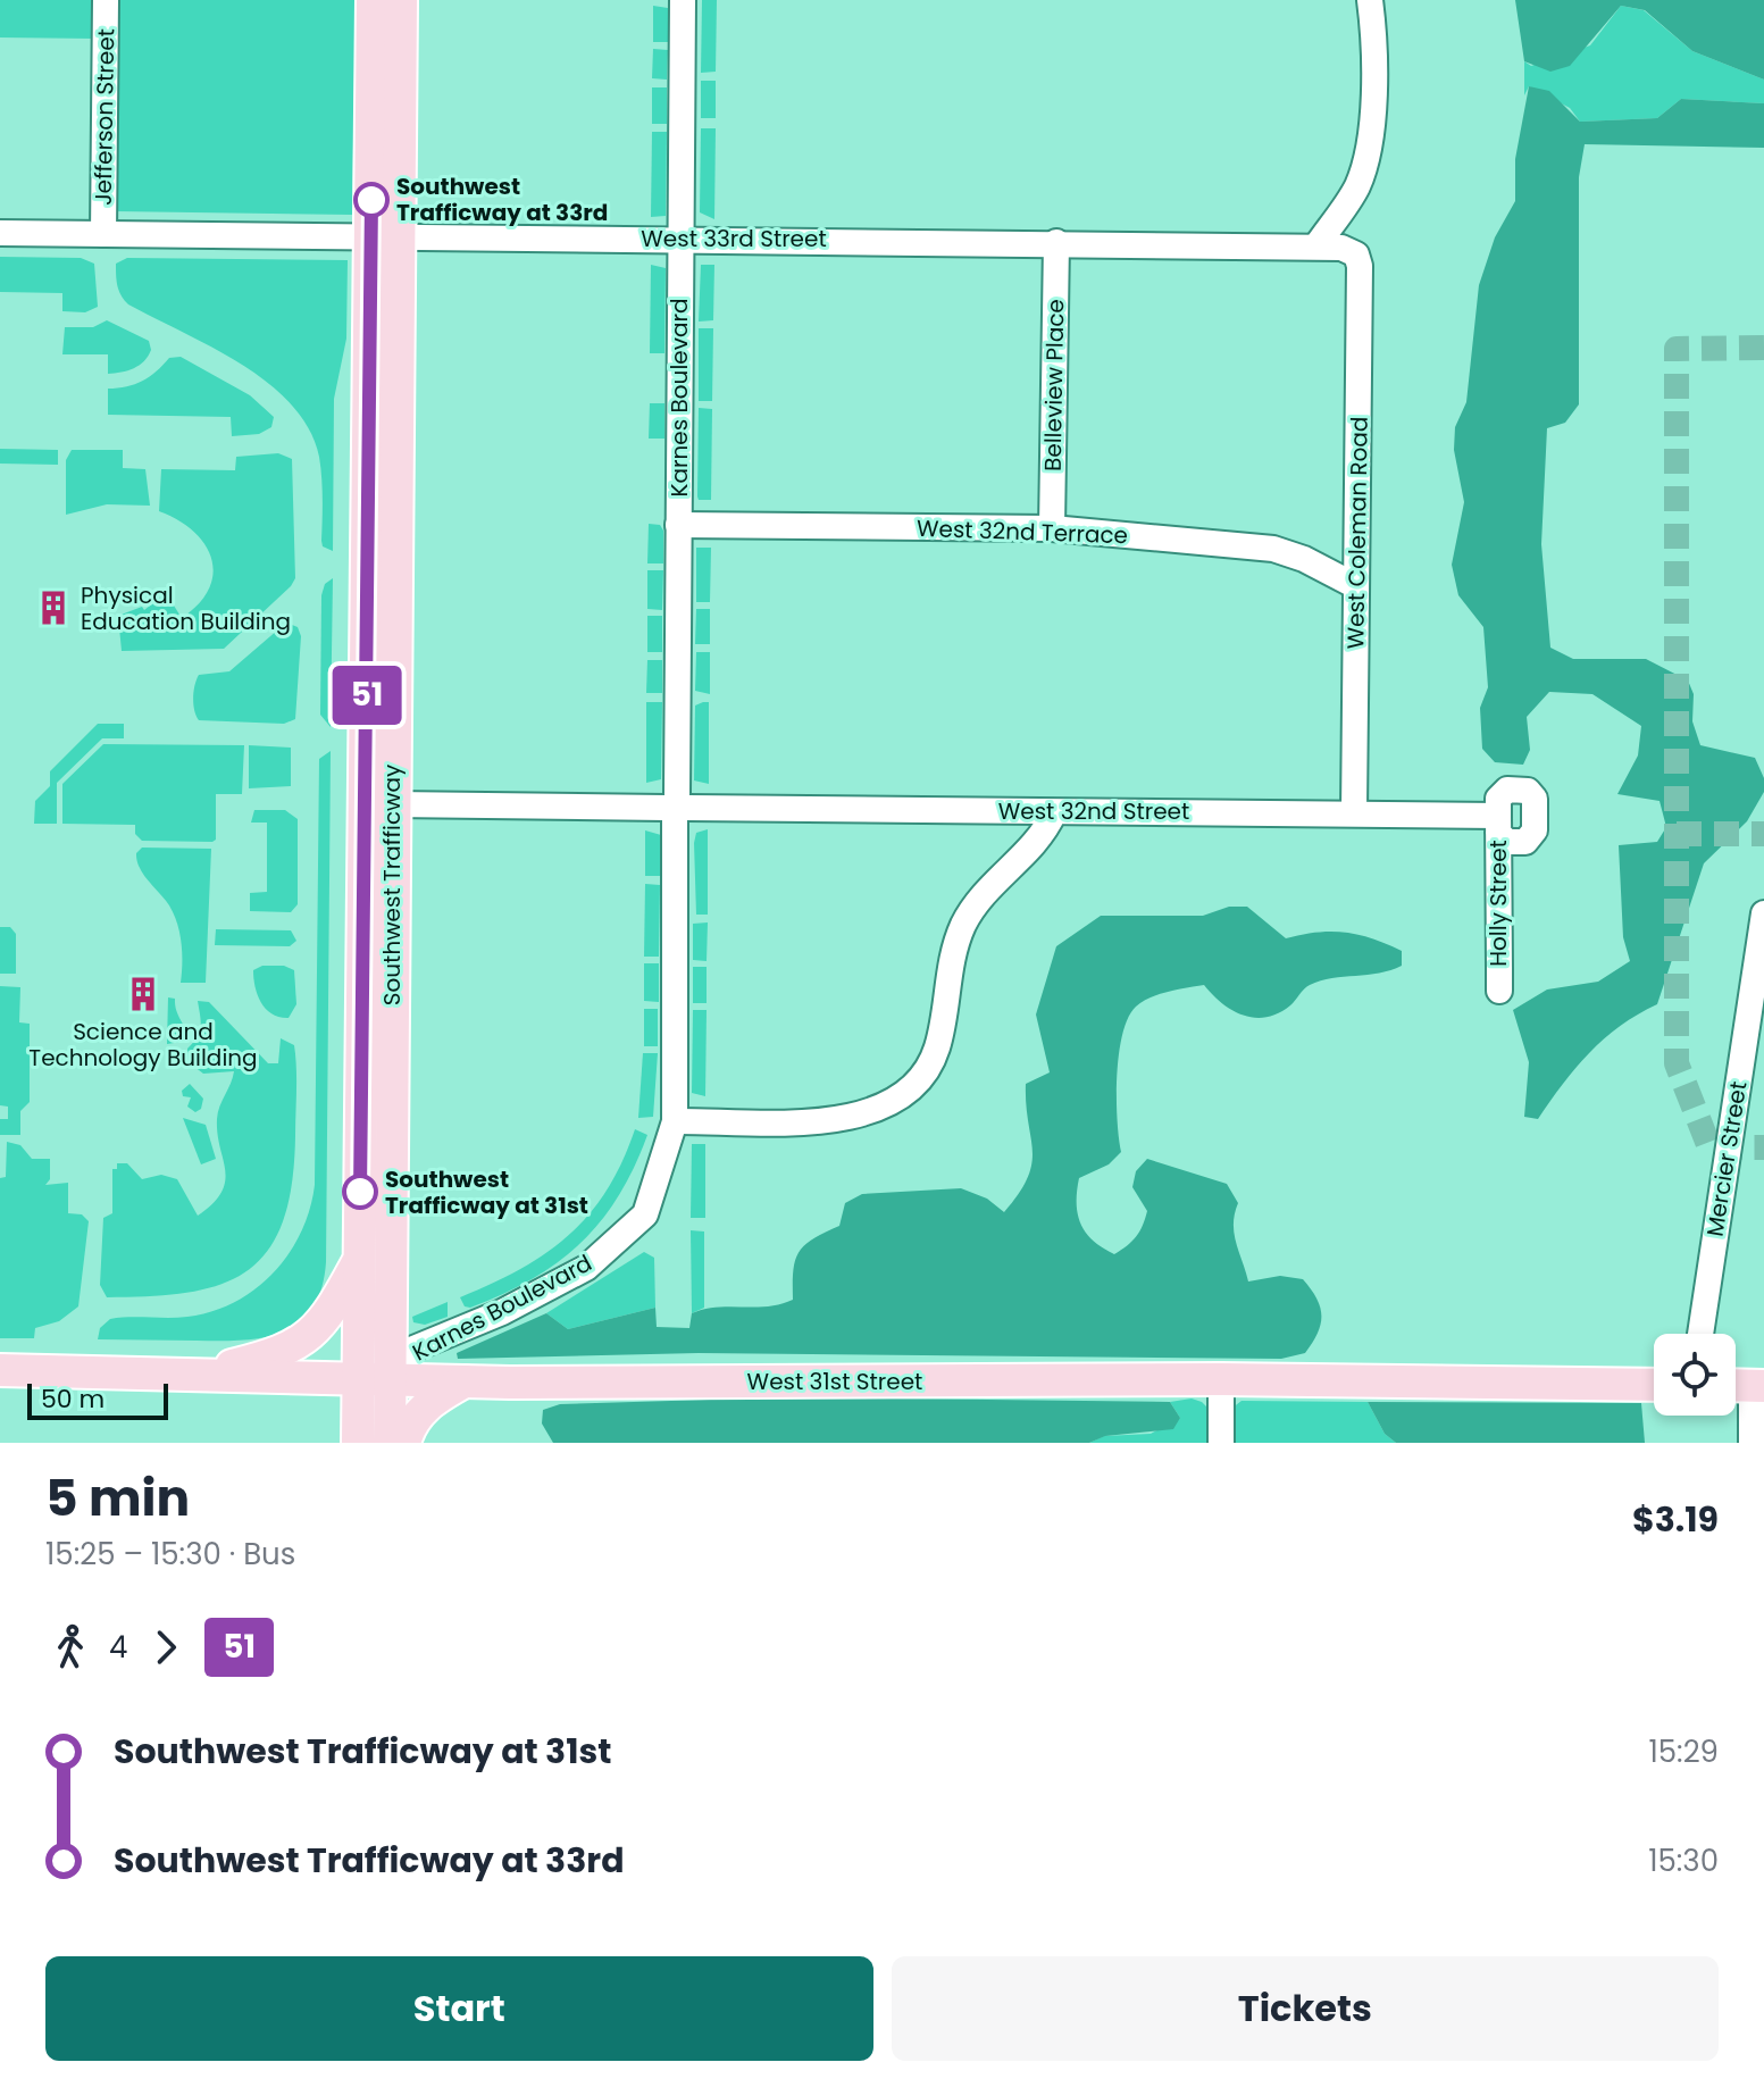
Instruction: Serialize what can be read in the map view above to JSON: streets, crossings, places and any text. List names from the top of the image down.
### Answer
{
  "streets": {
    "main road": ["Southwest Trafficway", "West 31st Street"],
    "street": [
      "Jefferson Street",
      "West 33rd Street",
      "Belleview Place",
      "Karnes Boulevard",
      "West 32nd Terrace",
      "West Coleman Road",
      "West 32nd Street",
      "Holly Street",
      "Mercier Street"
    ]
  },
  "crossings": [
    ["Jefferson Street", "West 33rd Street"],
    ["West 33rd Street", "Belleview Place"],
    ["West 33rd Street", "Karnes Boulevard"],
    ["West 33rd Street", "West Coleman Road"],
    ["West 33rd Street", "Southwest Trafficway"],
    ["Belleview Place", "West 32nd Terrace"],
    ["Karnes Boulevard", "West 32nd Terrace"],
    ["Karnes Boulevard", "West 32nd Street"],
    ["Karnes Boulevard", "Southwest Trafficway"],
    ["Karnes Boulevard", "West 31st Street"],
    ["West 32nd Terrace", "West Coleman Road"],
    ["West Coleman Road", "West 32nd Street"],
    ["West 32nd Street", "Southwest Trafficway"],
    ["West 32nd Street", "Holly Street"],
    ["Southwest Trafficway", "West 31st Street"]
  ],
  "places": {
    "other": ["Southwest Trafficway at 33rd", "Southwest Trafficway at 31st"],
    "building": ["Physical Education Building", "Science and Technology Building"]
  },
  "lines": ["bus line 51"],
  "scale_bar": "50 m",
  "page": {
    "on_map": "51",
    "scale": "50 m",
    "heading": ["5 min", "15:25 – 15:30 · Bus", "$3.19"],
    "legs": ["4", "51"],
    "list": [
      {
        "name": "Southwest Trafficway at 31st",
        "value": "15:29"
      },
      {
        "name": "Southwest Trafficway at 33rd",
        "value": "15:30"
      }
    ],
    "buttons": ["Start", "Tickets"]
  }
}
